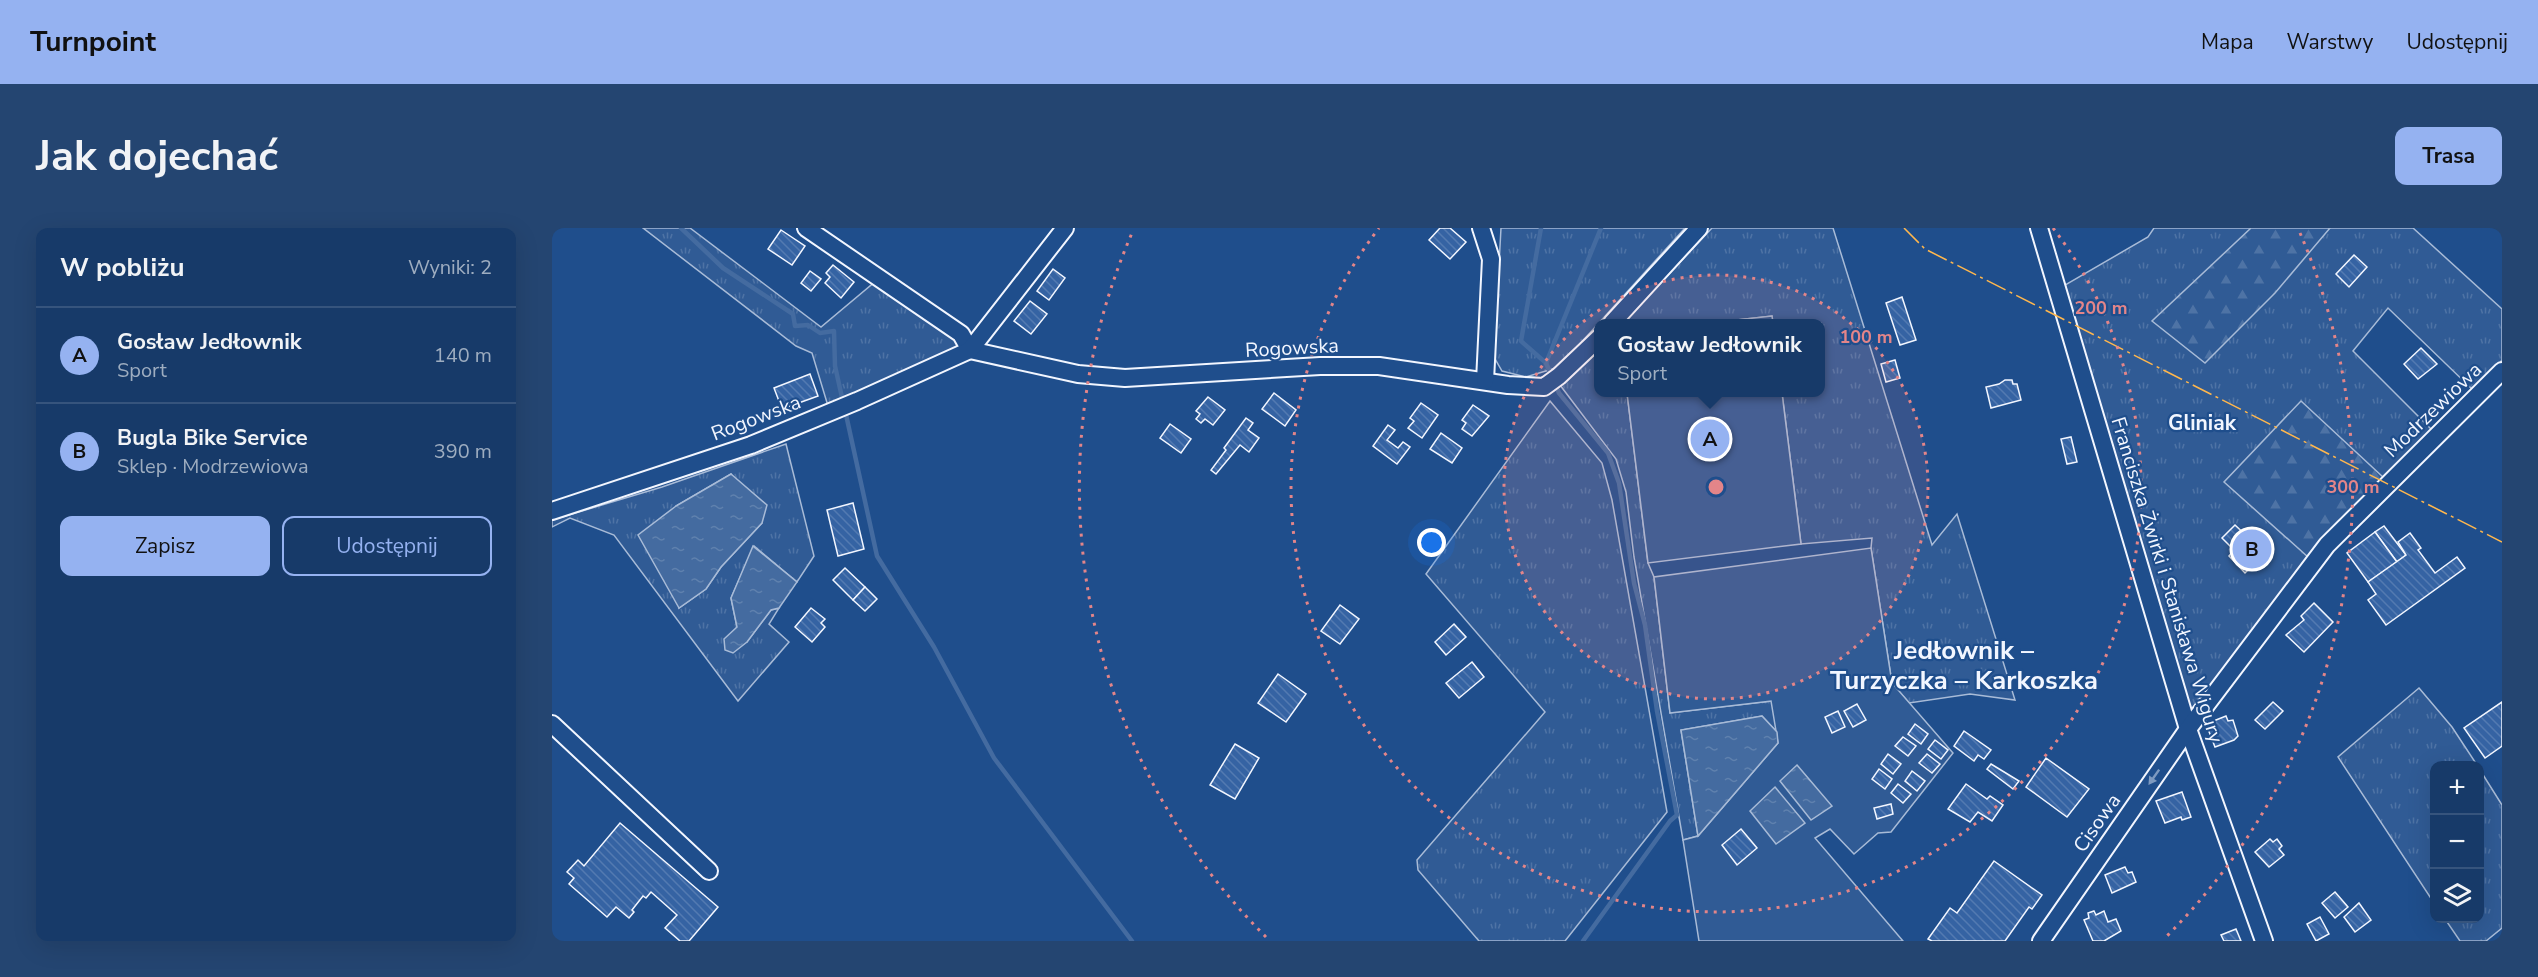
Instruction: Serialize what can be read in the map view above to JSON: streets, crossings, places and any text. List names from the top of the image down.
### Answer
{
  "streets": {
    "street": [
      "Rogowska",
      "Modrzewiowa",
      "Franciszka Żwirki i Stanisława Wigury",
      "Cisowa"
    ]
  },
  "crossings": [
    ["Modrzewiowa", "Franciszka Żwirki i Stanisława Wigury"],
    ["Modrzewiowa", "Cisowa"],
    ["Franciszka Żwirki i Stanisława Wigury", "Cisowa"]
  ],
  "one_way": ["Cisowa"],
  "districts": ["Gliniak", "Jedłownik – Turzyczka – Karkoszka"],
  "page": {
    "header": "Turnpoint",
    "nav": ["Mapa", "Warstwy", "Udostępnij"],
    "buttons": [
      "Trasa",
      ["Zapisz", "Udostępnij"]
    ],
    "title": "Jak dojechać",
    "heading": ["W pobliżu", "Wyniki: 2"],
    "list": [
      {
        "mark": "A",
        "name": "Gosław Jedłownik",
        "note": "Sport",
        "value": "140 m"
      },
      {
        "mark": "B",
        "name": "Bugla Bike Service",
        "note": "Sklep · Modrzewiowa",
        "value": "390 m"
      }
    ],
    "popup": ["Gosław Jedłownik", "Sport"],
    "pins": ["A", "B"],
    "map_buttons": ["+", "−"]
  },
  "rings": ["200 m", "100 m", "300 m"]
}
